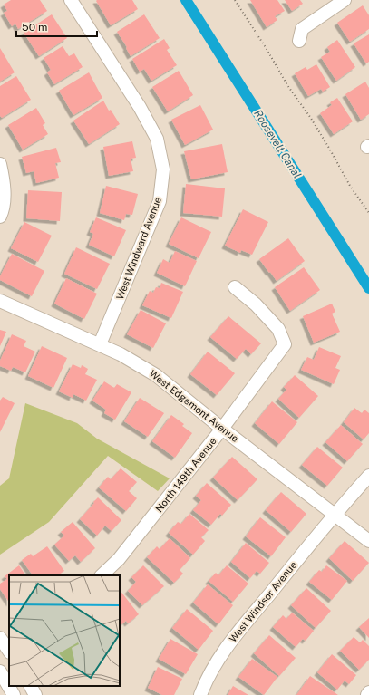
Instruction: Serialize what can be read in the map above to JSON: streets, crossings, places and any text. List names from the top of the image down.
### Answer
{
  "streets": {
    "street": [
      "West Windward Avenue",
      "West Edgemont Avenue",
      "North 149th Avenue",
      "West Windsor Avenue"
    ]
  },
  "crossings": [
    ["West Windward Avenue", "West Edgemont Avenue"],
    ["West Edgemont Avenue", "North 149th Avenue"],
    ["West Edgemont Avenue", "West Windsor Avenue"]
  ],
  "water": ["Roosevelt Canal"],
  "scale_bar": "50 m"
}
